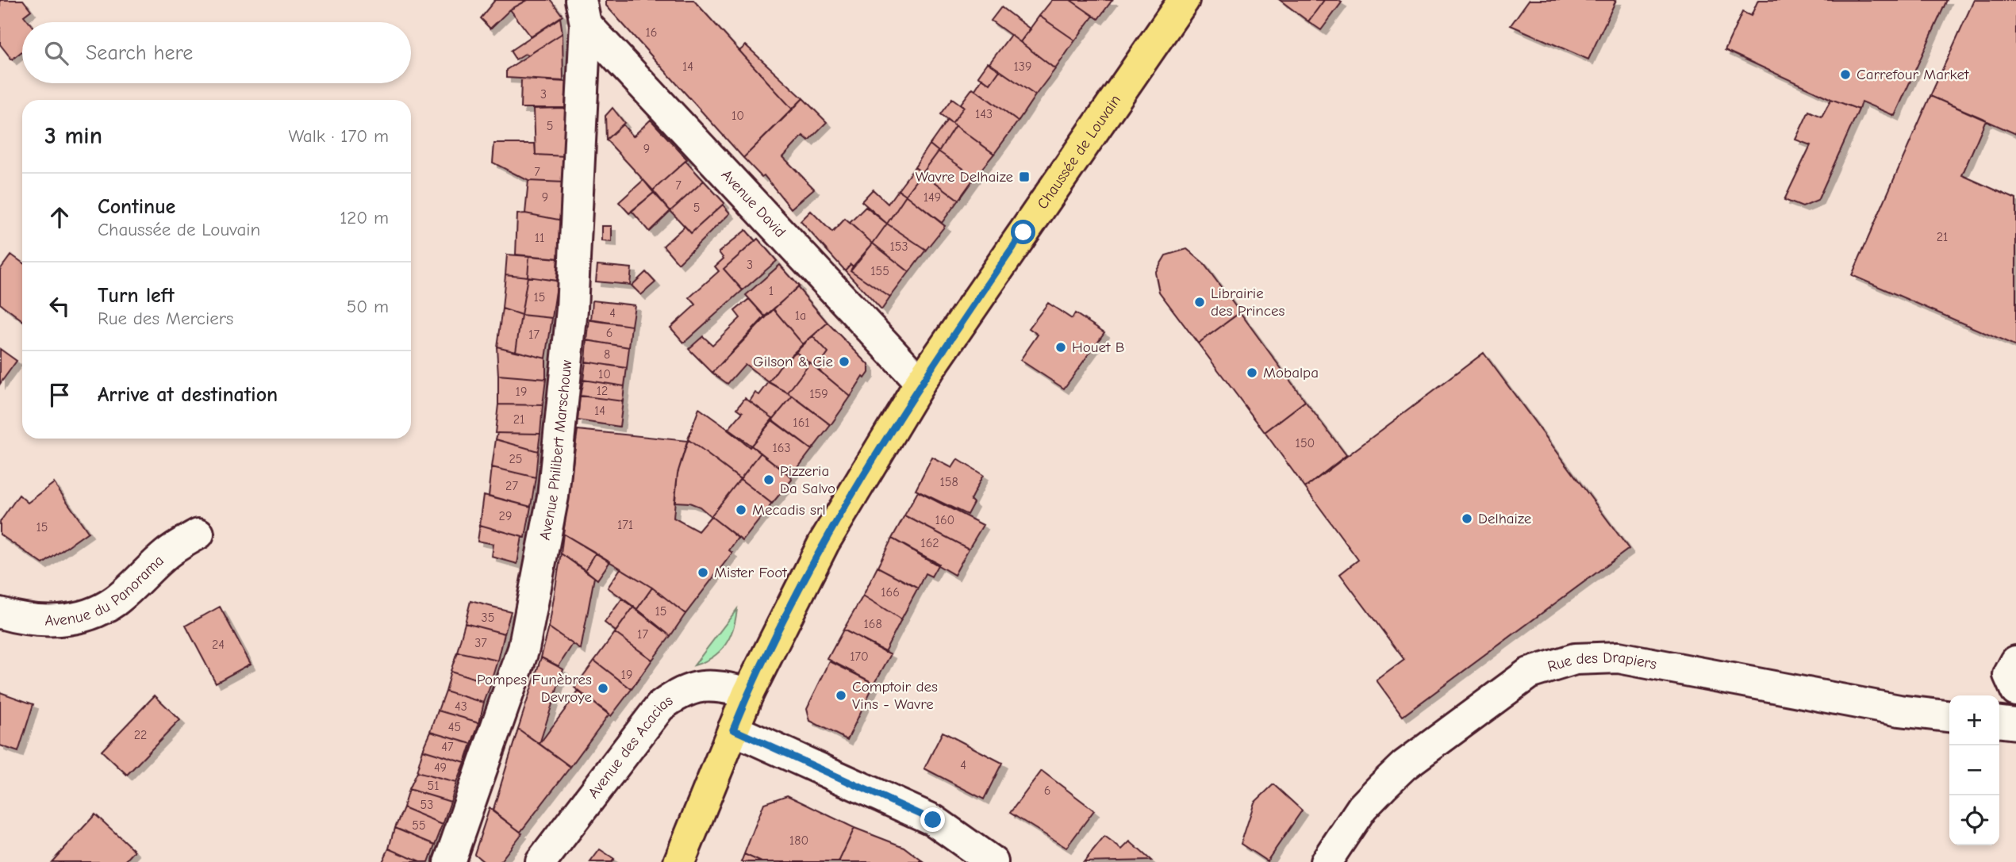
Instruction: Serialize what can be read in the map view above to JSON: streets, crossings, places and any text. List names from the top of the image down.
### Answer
{
  "streets": {
    "main road": ["Chaussée de Louvain"],
    "street": [
      "Avenue David",
      "Avenue Philibert Marschouw",
      "Avenue du Panorama",
      "Rue des Drapiers",
      "Avenue des Acacias"
    ]
  },
  "crossings": [
    ["Chaussée de Louvain", "Avenue David"],
    ["Chaussée de Louvain", "Avenue des Acacias"],
    ["Avenue David", "Avenue Philibert Marschouw"]
  ],
  "places": {
    "other": [
      "Carrefour Market",
      "Librairie des Princes",
      "Houet B",
      "Gilson & Cie",
      "Mobalpa",
      "Pizzeria Da Salvo",
      "Mecadis srl",
      "Delhaize",
      "Mister Foot",
      "Pompes Funèbres Devroye",
      "Comptoir des Vins - Wavre"
    ],
    "transit": ["Wavre Delhaize"]
  },
  "house_numbers": [
    "16",
    "14",
    "139",
    "3",
    "143",
    "10",
    "5",
    "9",
    "7",
    "7",
    "9",
    "149",
    "5",
    "21",
    "11",
    "153",
    "3",
    "155",
    "1",
    "15",
    "4",
    "1a",
    "6",
    "17",
    "8",
    "10",
    "12",
    "19",
    "159",
    "14",
    "21",
    "161",
    "150",
    "163",
    "25",
    "158",
    "27",
    "29",
    "160",
    "171",
    "15",
    "162",
    "166",
    "15",
    "35",
    "168",
    "17",
    "37",
    "24",
    "170",
    "19",
    "43",
    "45",
    "22",
    "47",
    "4",
    "49",
    "51",
    "6",
    "53",
    "55",
    "180"
  ],
  "page": {
    "search": "Search here",
    "heading": ["3 min", "Walk · 170 m"],
    "list": [
      ["Continue", "Chaussée de Louvain", "120 m"],
      ["Turn left", "Rue des Merciers", "50 m"],
      "Arrive at destination"
    ],
    "map_buttons": ["+", "−"]
  }
}
